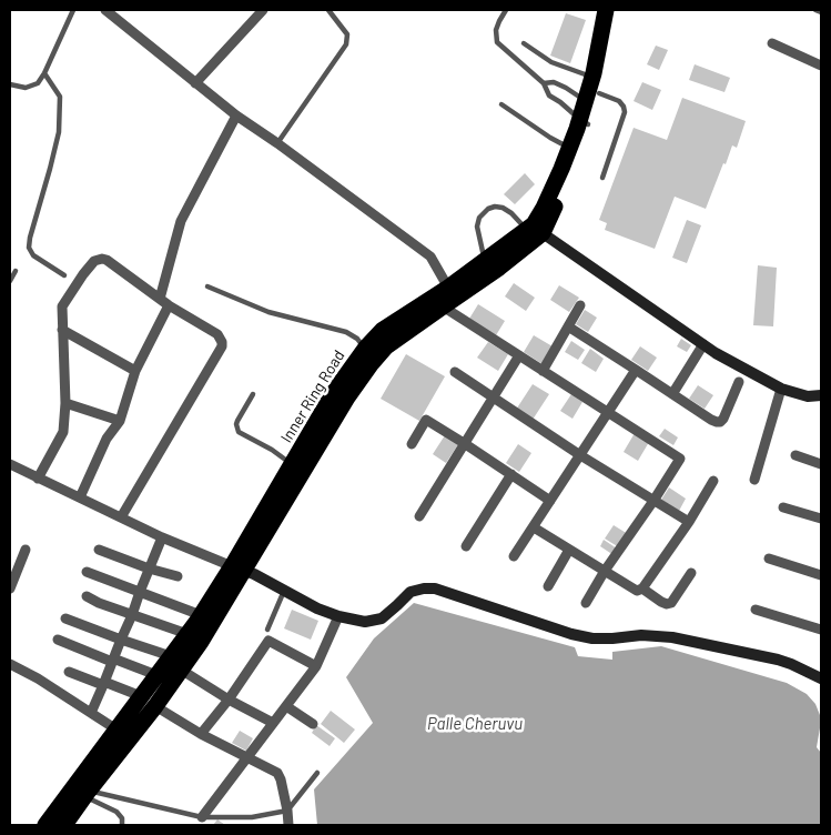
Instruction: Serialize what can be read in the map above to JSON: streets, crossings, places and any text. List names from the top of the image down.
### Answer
{
  "streets": {
    "highway": ["Inner Ring Road"]
  },
  "water": ["Palle Cheruvu"]
}
